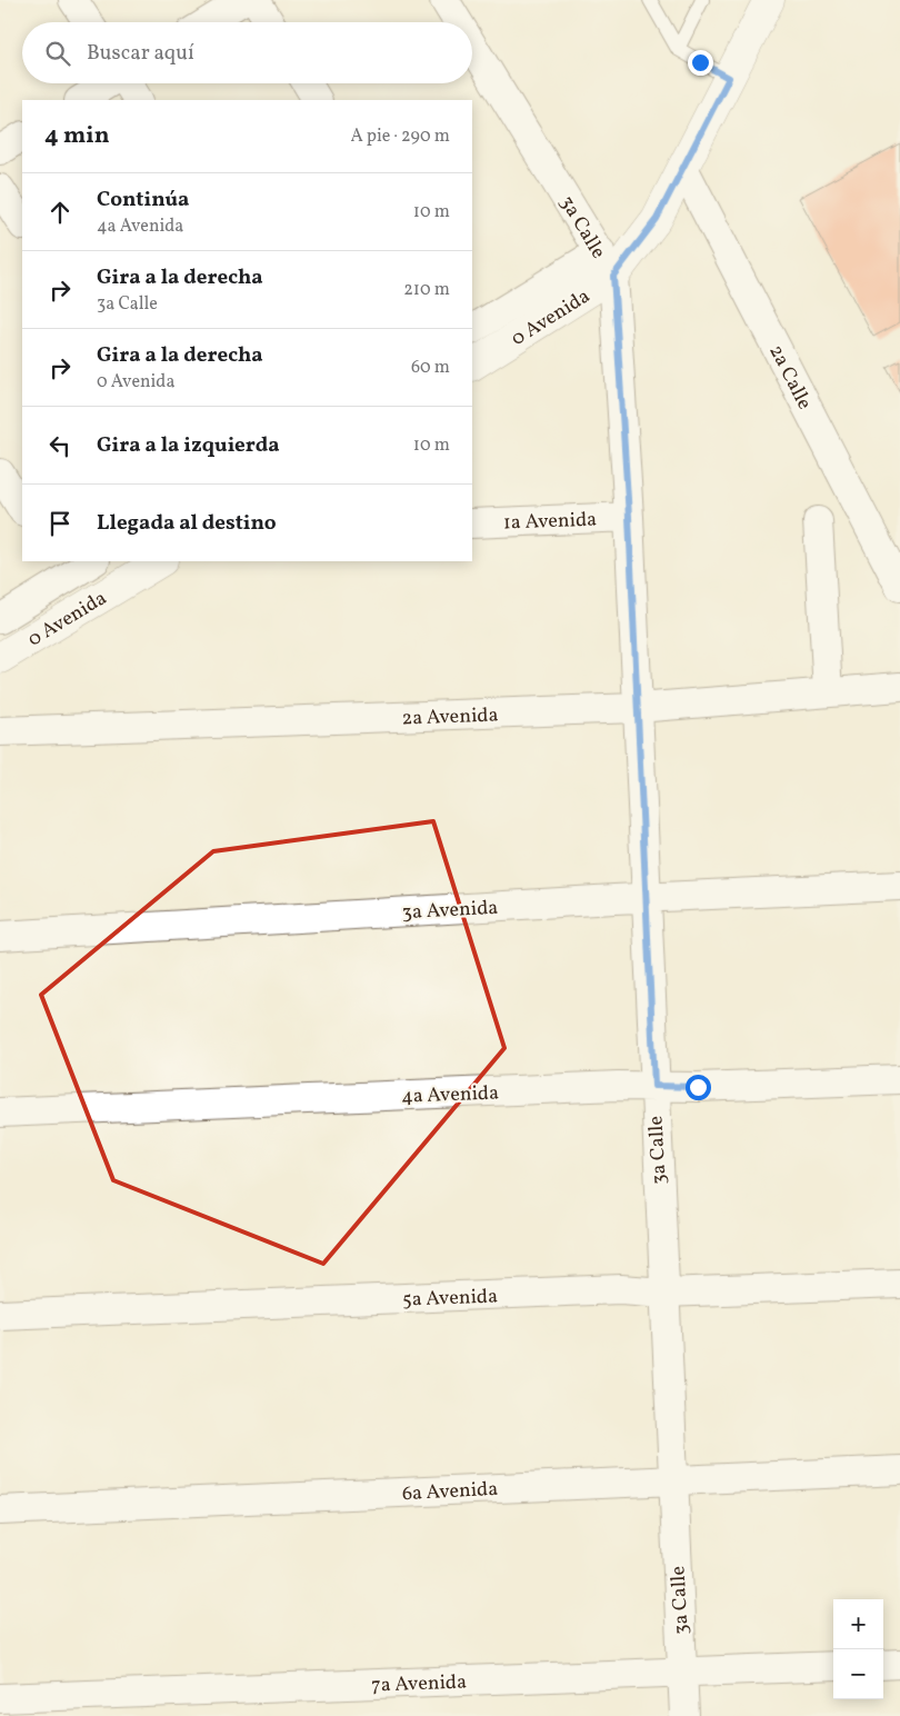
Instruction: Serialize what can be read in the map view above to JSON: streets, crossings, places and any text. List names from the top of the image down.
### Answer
{
  "streets": {
    "street": [
      "3a Calle",
      "0 Avenida",
      "2a Calle",
      "1a Avenida",
      "2a Avenida",
      "3a Avenida",
      "4a Avenida",
      "5a Avenida",
      "6a Avenida",
      "7a Avenida"
    ]
  },
  "crossings": [
    ["3a Calle", "0 Avenida"],
    ["3a Calle", "1a Avenida"],
    ["3a Calle", "2a Avenida"],
    ["3a Calle", "3a Avenida"],
    ["3a Calle", "4a Avenida"],
    ["3a Calle", "5a Avenida"],
    ["3a Calle", "6a Avenida"],
    ["3a Calle", "7a Avenida"],
    ["0 Avenida", "2a Calle"]
  ],
  "page": {
    "search": "Buscar aquí",
    "heading": ["4 min", "A pie · 290 m"],
    "list": [
      ["Continúa", "4a Avenida", "10 m"],
      ["Gira a la derecha", "3a Calle", "210 m"],
      ["Gira a la derecha", "0 Avenida", "60 m"],
      ["Gira a la izquierda", "10 m"],
      "Llegada al destino"
    ],
    "map_buttons": ["+", "−"]
  }
}
